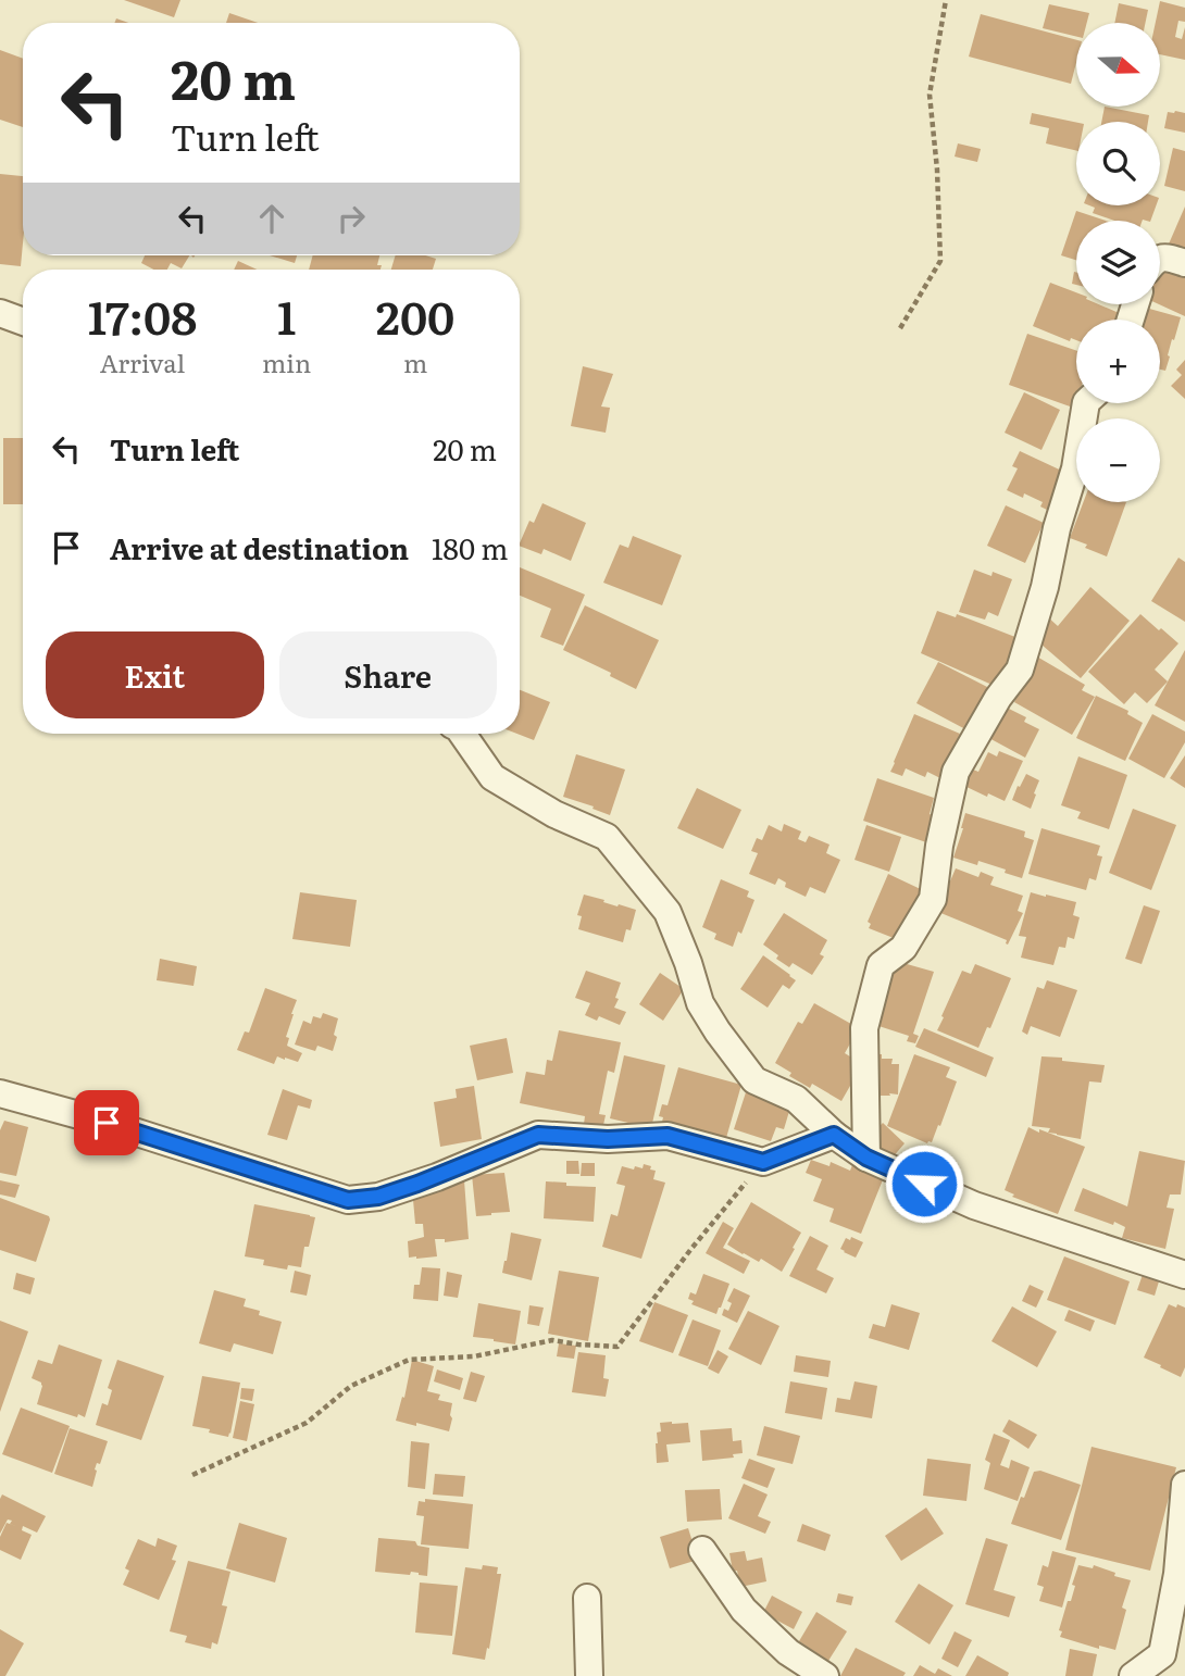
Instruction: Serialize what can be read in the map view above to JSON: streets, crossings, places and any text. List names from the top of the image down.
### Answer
{
  "north": "right",
  "page": {
    "map_buttons": ["+", "−"],
    "turn": ["20 m", "Turn left"],
    "eta": [
      "17:08",
      "Arrival",
      "1",
      "min",
      "200",
      "m"
    ],
    "list": [
      {
        "name": "Turn left",
        "value": "20 m"
      },
      {
        "name": "Arrive at destination",
        "value": "180 m"
      }
    ],
    "buttons": ["Exit", "Share"]
  }
}
